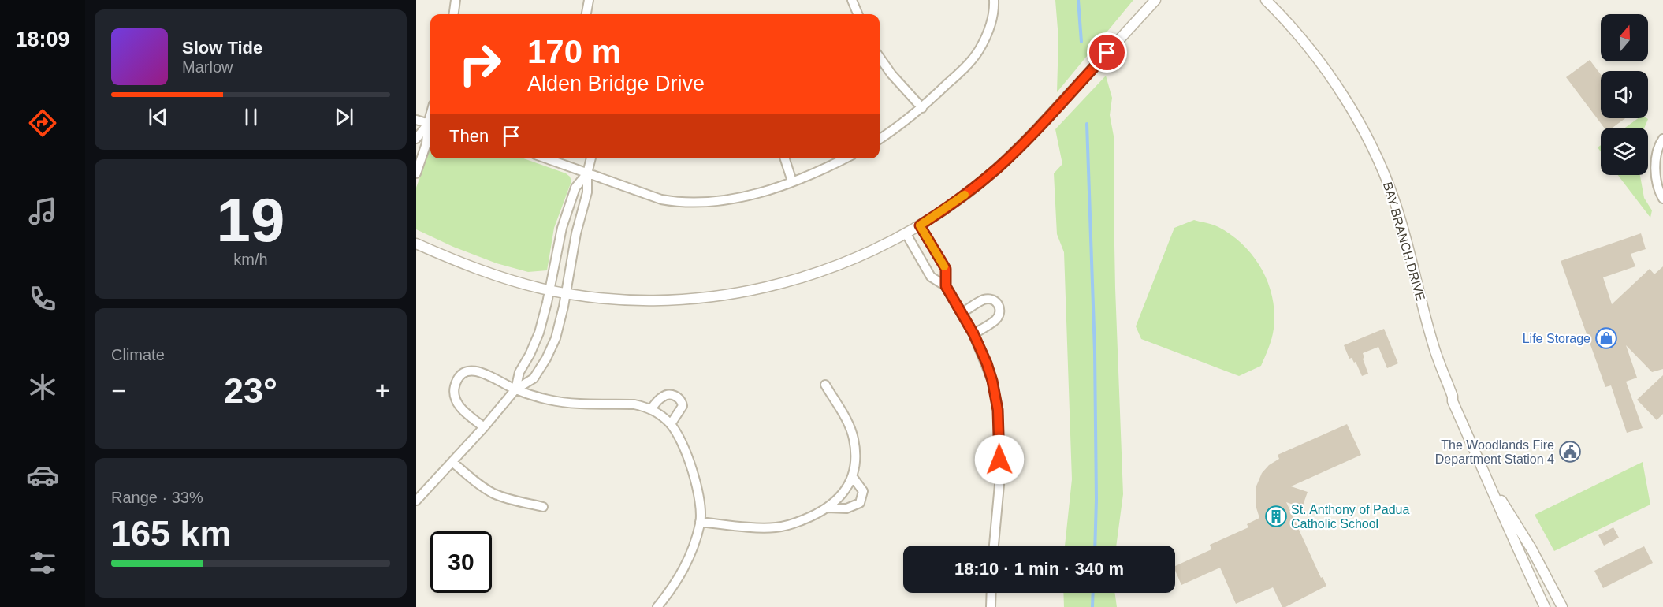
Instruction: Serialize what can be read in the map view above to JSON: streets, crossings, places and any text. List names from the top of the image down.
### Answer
{
  "streets": {
    "street": ["BAY BRANCH DRIVE"]
  },
  "places": {
    "shop": ["Life Storage"],
    "public building": ["The Woodlands Fire Department Station 4"],
    "building": ["St. Anthony of Padua Catholic School"]
  },
  "north": "top",
  "page": {
    "tabs": "18:09",
    "turn": ["170 m", "Alden Bridge Drive"],
    "song": ["Slow Tide", "Marlow"],
    "then": "Then",
    "tile": [
      ["19", "km/h"],
      "Climate",
      ["Range · 33%", "165 km"]
    ],
    "heat": ["−", "23°", "+"],
    "limit": "30",
    "trip": "18:10 · 1 min · 340 m"
  }
}
